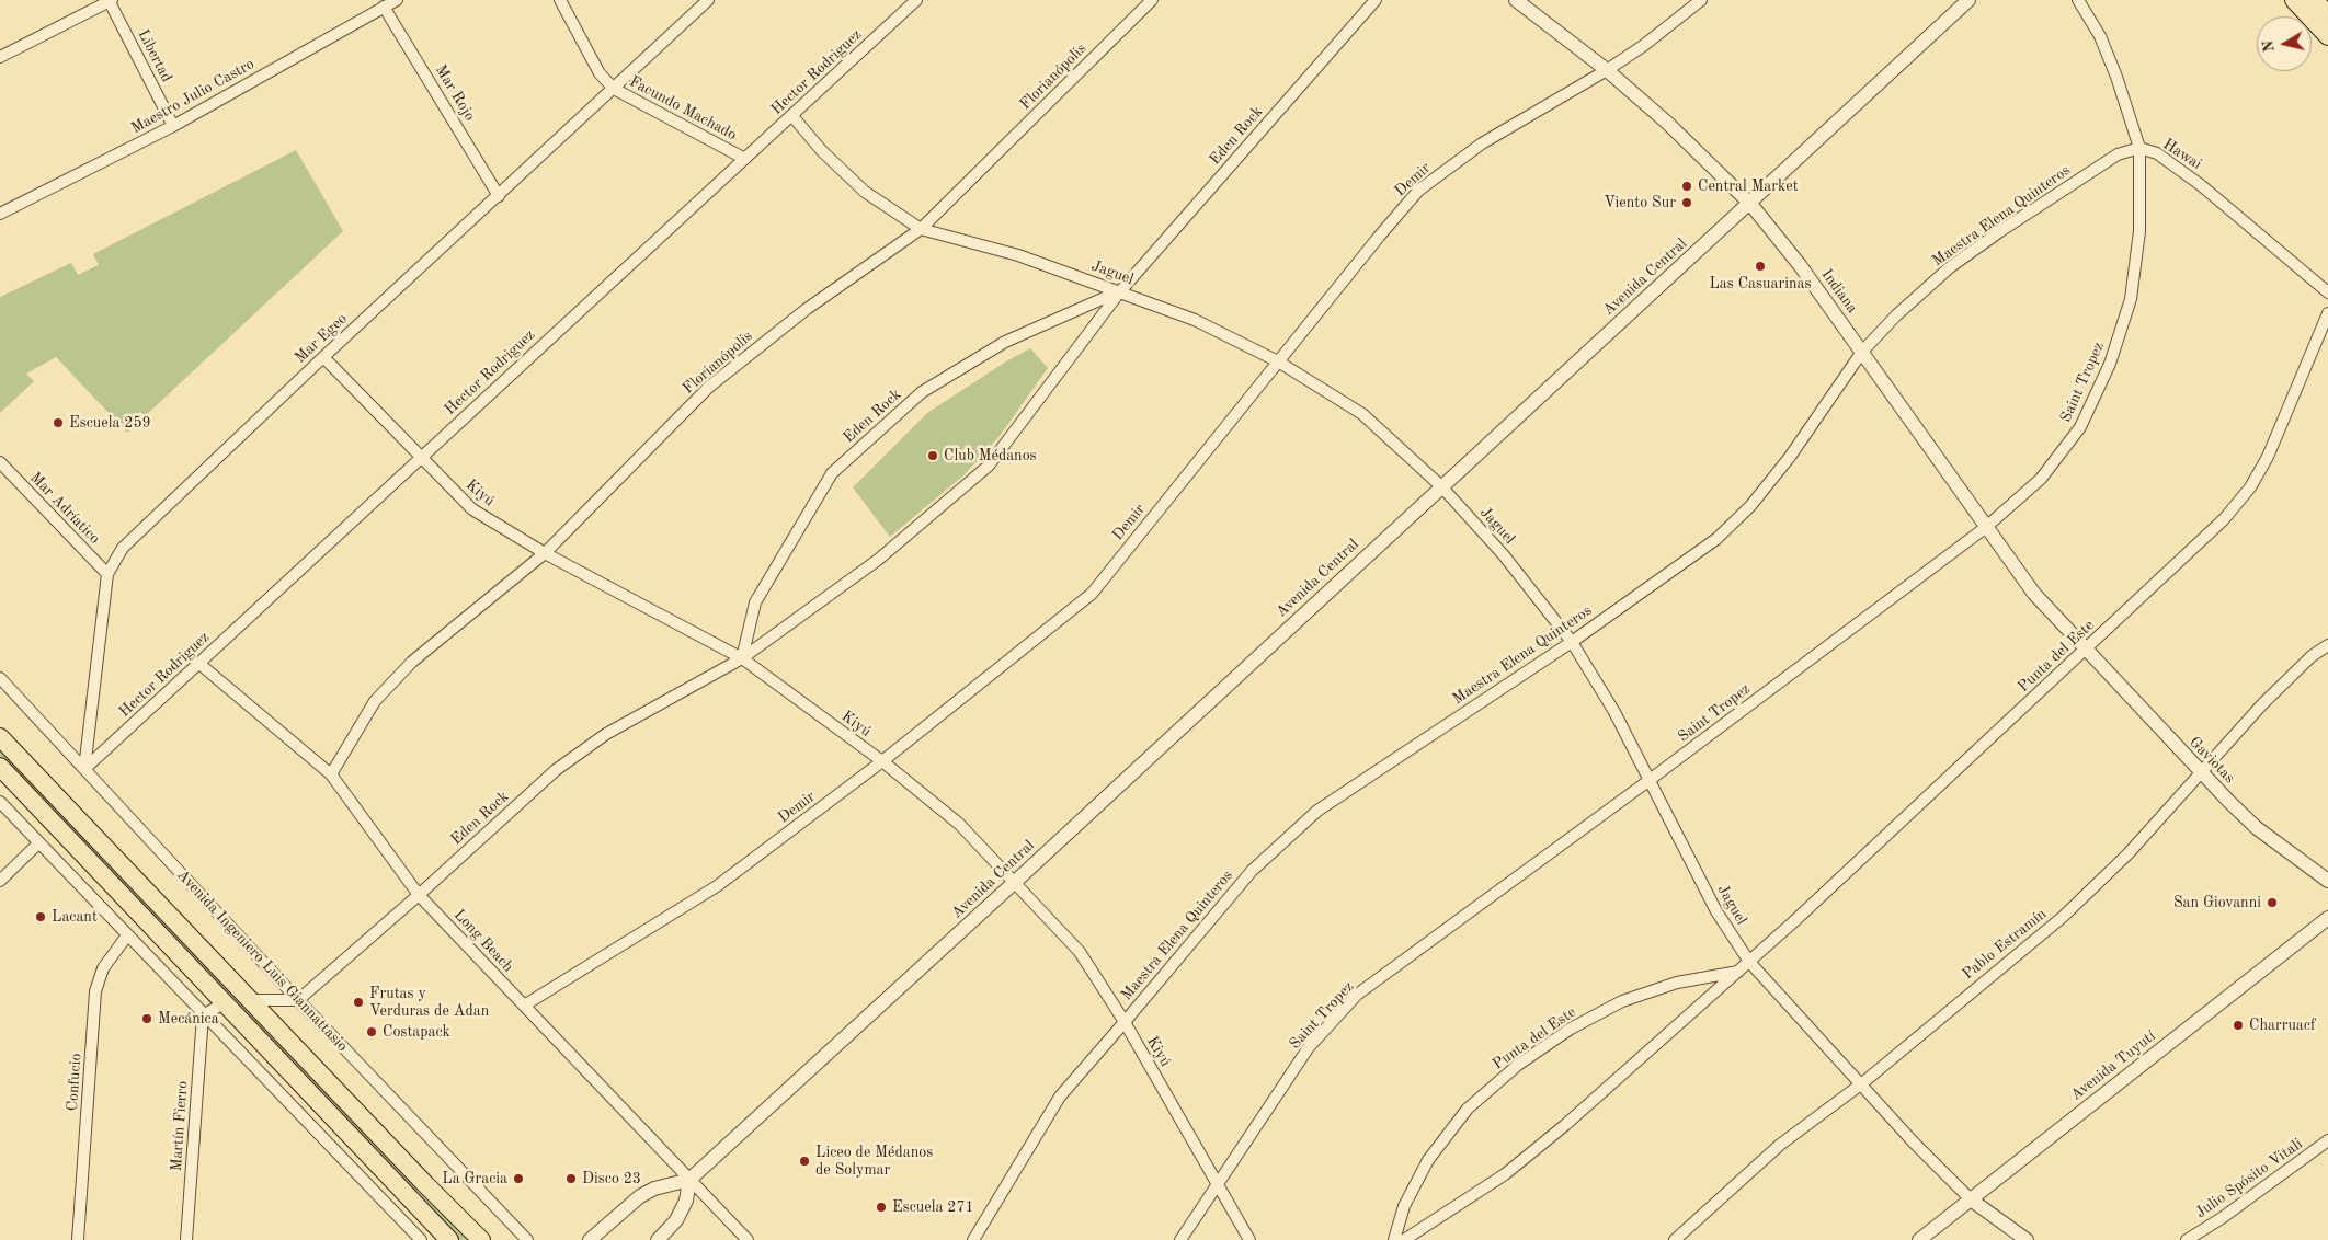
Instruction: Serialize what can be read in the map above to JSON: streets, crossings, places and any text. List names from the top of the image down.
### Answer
{
  "streets": {
    "street": [
      "Libertad",
      "Hector Rodriguez",
      "Florianópolis",
      "Mar Rojo",
      "Maestro Julio Castro",
      "Facundo Machado",
      "Eden Rock",
      "Hawai",
      "Demir",
      "Maestra Elena Quinteros",
      "Jaguel",
      "Avenida Central",
      "Indiana",
      "Mar Egeo",
      "Saint Tropez",
      "Kiyú",
      "Mar Adríatico",
      "Punta del Este",
      "Gaviotas",
      "Long Beach",
      "Pablo Estramín",
      "Avenida Ingeniero Luis Giannattasio",
      "Avenida Tuyutí",
      "Confucio",
      "Martín Fierro",
      "Julio Spósito Vitali"
    ]
  },
  "crossings": [
    ["Libertad", "Maestro Julio Castro"],
    ["Hector Rodriguez", "Facundo Machado"],
    ["Hector Rodriguez", "Jaguel"],
    ["Hector Rodriguez", "Mar Egeo"],
    ["Hector Rodriguez", "Kiyú"],
    ["Hector Rodriguez", "Long Beach"],
    ["Hector Rodriguez", "Avenida Ingeniero Luis Giannattasio"],
    ["Florianópolis", "Jaguel"],
    ["Florianópolis", "Kiyú"],
    ["Florianópolis", "Long Beach"],
    ["Mar Rojo", "Maestro Julio Castro"],
    ["Mar Rojo", "Mar Egeo"],
    ["Facundo Machado", "Mar Egeo"],
    ["Eden Rock", "Jaguel"],
    ["Eden Rock", "Kiyú"],
    ["Eden Rock", "Long Beach"],
    ["Eden Rock", "Avenida Ingeniero Luis Giannattasio"],
    ["Hawai", "Maestra Elena Quinteros"],
    ["Hawai", "Saint Tropez"],
    ["Demir", "Jaguel"],
    ["Demir", "Indiana"],
    ["Demir", "Kiyú"],
    ["Demir", "Long Beach"],
    ["Maestra Elena Quinteros", "Jaguel"],
    ["Maestra Elena Quinteros", "Indiana"],
    ["Maestra Elena Quinteros", "Saint Tropez"],
    ["Maestra Elena Quinteros", "Kiyú"],
    ["Jaguel", "Avenida Central"],
    ["Jaguel", "Saint Tropez"],
    ["Jaguel", "Punta del Este"],
    ["Jaguel", "Pablo Estramín"],
    ["Jaguel", "Avenida Tuyutí"],
    ["Avenida Central", "Indiana"],
    ["Avenida Central", "Kiyú"],
    ["Avenida Central", "Long Beach"],
    ["Indiana", "Saint Tropez"],
    ["Indiana", "Punta del Este"],
    ["Indiana", "Gaviotas"],
    ["Mar Egeo", "Kiyú"],
    ["Mar Egeo", "Mar Adríatico"],
    ["Mar Egeo", "Avenida Ingeniero Luis Giannattasio"],
    ["Saint Tropez", "Kiyú"],
    ["Punta del Este", "Gaviotas"],
    ["Gaviotas", "Pablo Estramín"]
  ],
  "places": [
    "Central Market",
    "Viento Sur",
    "Las Casuarinas",
    "Escuela 259",
    "Club Médanos",
    "San Giovanni",
    "Lacant",
    "Frutas y Verduras de Adan",
    "Mecánica",
    "Charruacf",
    "Costapack",
    "Liceo de Médanos de Solymar",
    "La Gracia",
    "Disco 23",
    "Escuela 271"
  ],
  "north": "left"
}
